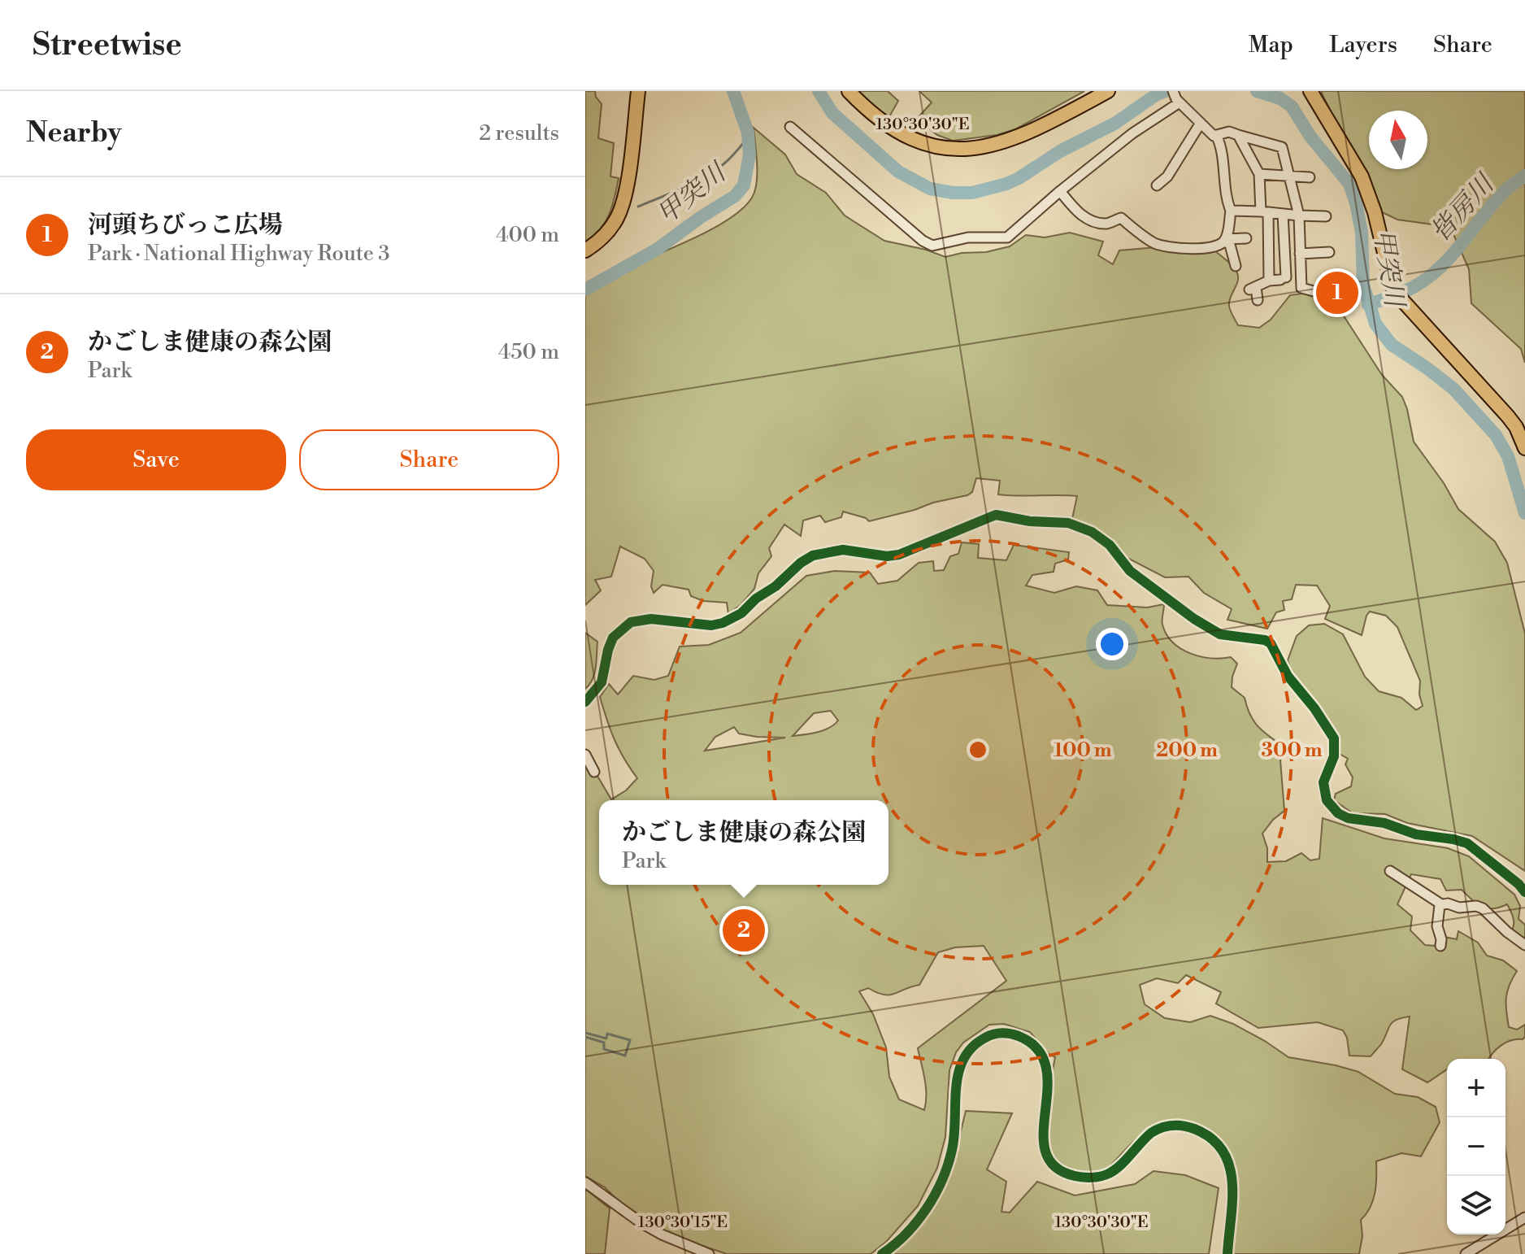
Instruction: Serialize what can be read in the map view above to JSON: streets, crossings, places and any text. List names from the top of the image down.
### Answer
{
  "water": ["甲突川", "皆房川"],
  "north": "top",
  "page": {
    "header": "Streetwise",
    "nav": ["Map", "Layers", "Share"],
    "heading": ["Nearby", "2 results"],
    "list": [
      {
        "mark": "1",
        "name": "河頭ちびっこ広場",
        "note": "Park · National Highway Route 3",
        "value": "400 m"
      },
      {
        "mark": "2",
        "name": "かごしま健康の森公園",
        "note": "Park",
        "value": "450 m"
      }
    ],
    "pins": ["1", "2"],
    "buttons": ["Save", "Share"],
    "popup": ["かごしま健康の森公園", "Park"],
    "map_buttons": ["+", "−"]
  },
  "coordinates": ["130°30'30\"E", "130°30'15\"E"],
  "rings": ["100 m", "200 m", "300 m"]
}
